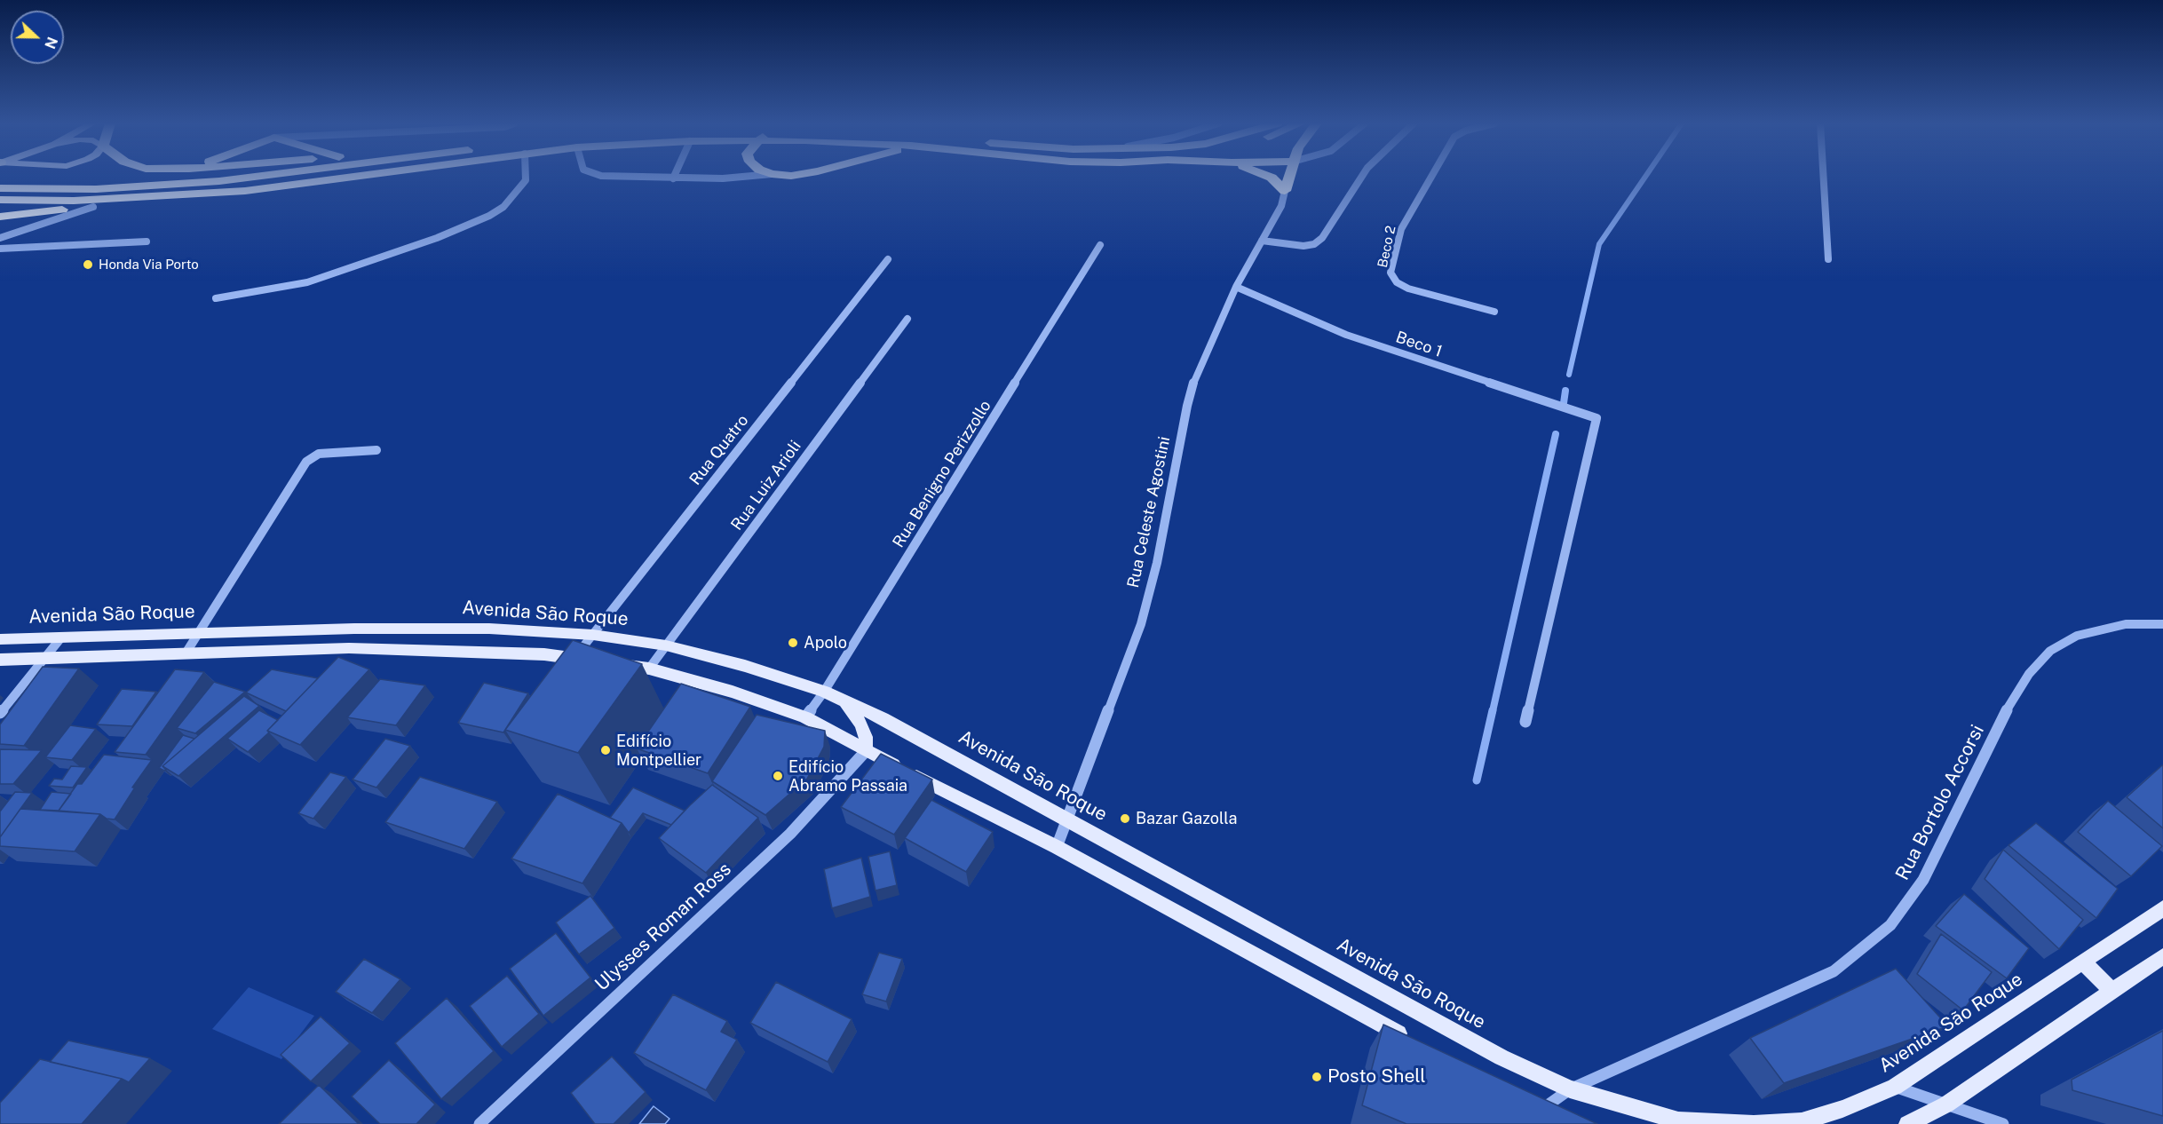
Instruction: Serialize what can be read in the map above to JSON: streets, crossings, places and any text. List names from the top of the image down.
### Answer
{
  "streets": {
    "main road": ["Avenida São Roque"],
    "street": [
      "Beco 2",
      "Beco 1",
      "Rua Quatro",
      "Rua Benigno Perizzollo",
      "Rua Luiz Arioli",
      "Rua Celeste Agostini",
      "Rua Bortolo Accorsi",
      "Ulysses Roman Ross"
    ]
  },
  "crossings": [
    ["Beco 1", "Rua Celeste Agostini"],
    ["Rua Quatro", "Avenida São Roque"],
    ["Rua Benigno Perizzollo", "Avenida São Roque"],
    ["Rua Luiz Arioli", "Avenida São Roque"],
    ["Rua Celeste Agostini", "Avenida São Roque"],
    ["Avenida São Roque", "Rua Bortolo Accorsi"]
  ],
  "places": [
    "Honda Via Porto",
    "Apolo",
    "Edifício Montpellier",
    "Edifício Abramo Passaia",
    "Bazar Gazolla",
    "Posto Shell"
  ],
  "north": "right"
}
